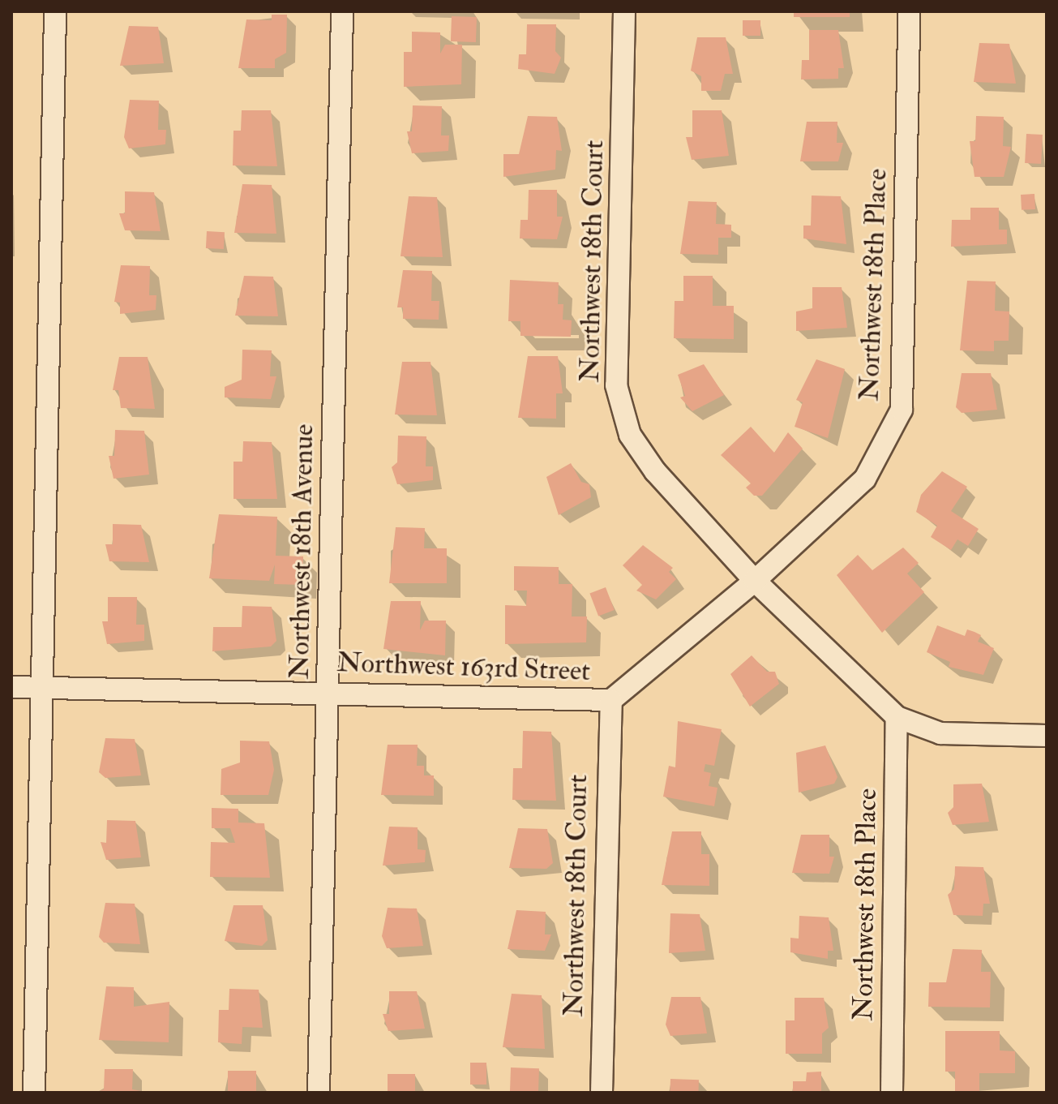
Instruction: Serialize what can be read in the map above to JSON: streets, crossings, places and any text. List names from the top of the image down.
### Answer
{
  "streets": {
    "street": [
      "Northwest 18th Court",
      "Northwest 18th Place",
      "Northwest 18th Avenue",
      "Northwest 163rd Street"
    ]
  },
  "crossings": [
    ["Northwest 18th Court", "Northwest 18th Place"],
    ["Northwest 18th Court", "Northwest 163rd Street"],
    ["Northwest 18th Place", "Northwest 163rd Street"],
    ["Northwest 18th Avenue", "Northwest 163rd Street"]
  ]
}
